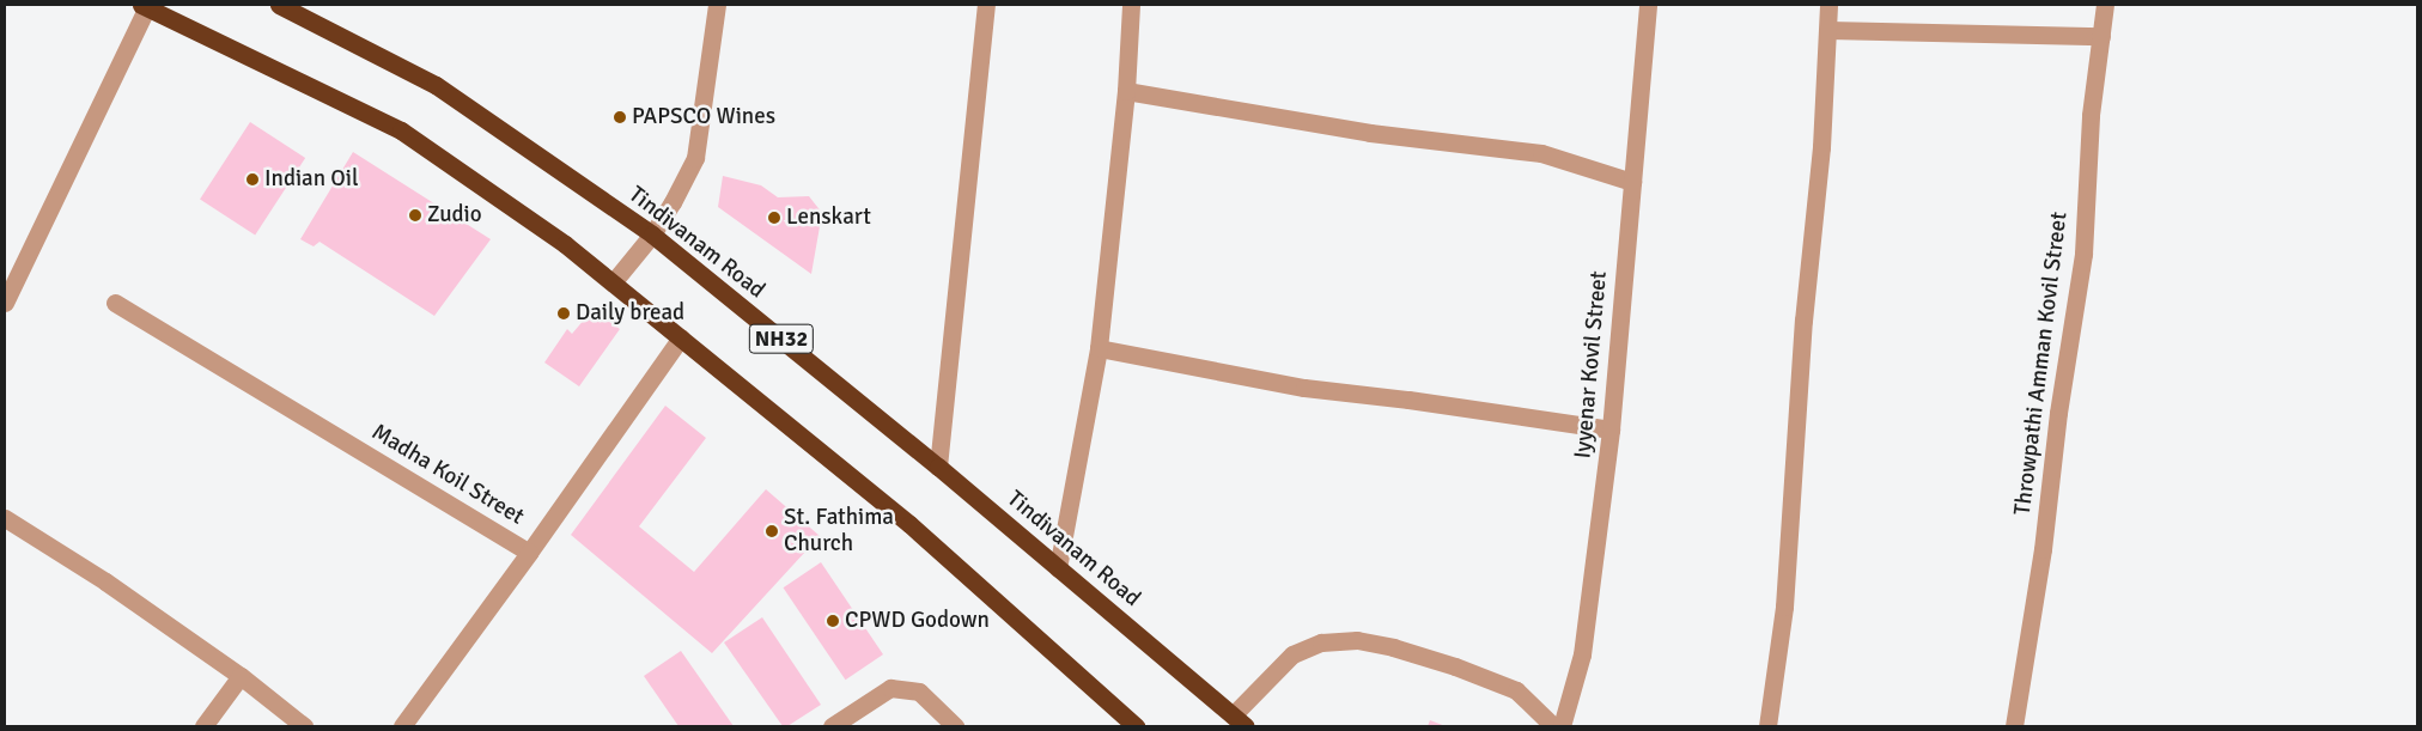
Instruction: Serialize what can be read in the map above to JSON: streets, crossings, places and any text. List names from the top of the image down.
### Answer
{
  "streets": {
    "highway": ["Tindivanam Road", "NH32"],
    "street": ["Throwpathi Amman Kovil Street", "Iyyenar Kovil Street", "Madha Koil Street"]
  },
  "crossings": [
    ["NH32", "Madha Koil Street"]
  ],
  "places": [
    "PAPSCO Wines",
    "Indian Oil",
    "Zudio",
    "Lenskart",
    "Daily bread",
    "St. Fathima Church",
    "CPWD Godown"
  ]
}
